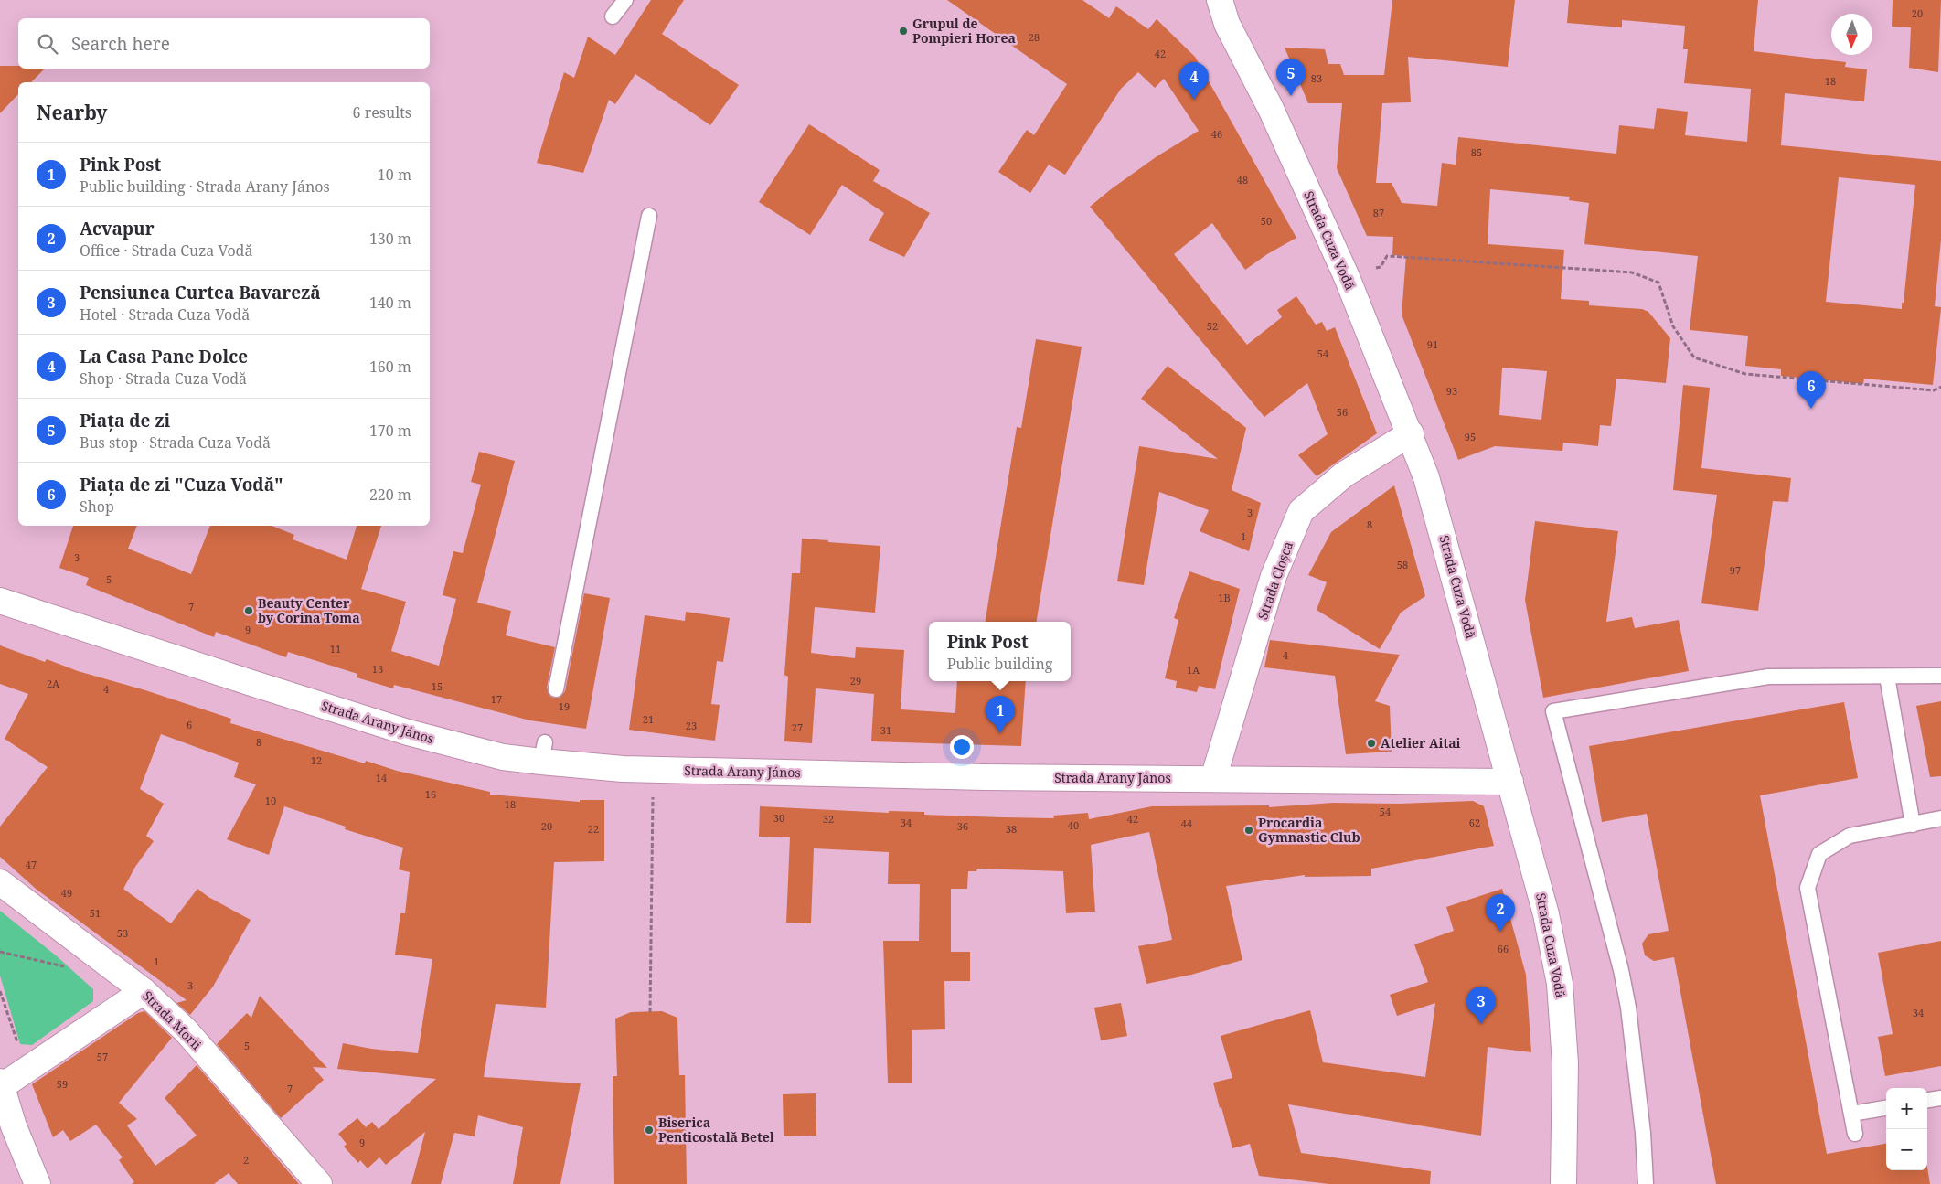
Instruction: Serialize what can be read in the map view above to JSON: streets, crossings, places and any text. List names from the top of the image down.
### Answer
{
  "streets": {
    "street": [
      "Strada Cuza Vodă",
      "Strada Cloșca",
      "Strada Arany János",
      "Strada Morii"
    ]
  },
  "crossings": [
    ["Strada Cuza Vodă", "Strada Cloșca"],
    ["Strada Cuza Vodă", "Strada Arany János"],
    ["Strada Cloșca", "Strada Arany János"]
  ],
  "places": [
    "Grupul de Pompieri Horea",
    "Beauty Center by Corina Toma",
    "Atelier Aitai",
    "Procardia Gymnastic Club",
    "Biserica Penticostală Betel"
  ],
  "house_numbers": [
    "20",
    "28",
    "42",
    "83",
    "18",
    "46",
    "85",
    "48",
    "87",
    "50",
    "52",
    "91",
    "54",
    "93",
    "56",
    "95",
    "3",
    "8",
    "1",
    "3",
    "58",
    "97",
    "5",
    "1B",
    "7",
    "9",
    "11",
    "4",
    "13",
    "1A",
    "29",
    "2A",
    "15",
    "4",
    "17",
    "19",
    "21",
    "6",
    "23",
    "27",
    "31",
    "8",
    "12",
    "14",
    "16",
    "10",
    "18",
    "54",
    "30",
    "32",
    "42",
    "34",
    "62",
    "44",
    "40",
    "20",
    "36",
    "22",
    "38",
    "47",
    "49",
    "51",
    "53",
    "66",
    "1",
    "3",
    "34",
    "5",
    "57",
    "59",
    "7",
    "9",
    "2"
  ],
  "north": "bottom",
  "page": {
    "search": "Search here",
    "pins": [
      "5",
      "4",
      "6",
      "1",
      "2",
      "3"
    ],
    "heading": ["Nearby", "6 results"],
    "list": [
      {
        "mark": "1",
        "name": "Pink Post",
        "note": "Public building · Strada Arany János",
        "value": "10 m"
      },
      {
        "mark": "2",
        "name": "Acvapur",
        "note": "Office · Strada Cuza Vodă",
        "value": "130 m"
      },
      {
        "mark": "3",
        "name": "Pensiunea Curtea Bavareză",
        "note": "Hotel · Strada Cuza Vodă",
        "value": "140 m"
      },
      {
        "mark": "4",
        "name": "La Casa Pane Dolce",
        "note": "Shop · Strada Cuza Vodă",
        "value": "160 m"
      },
      {
        "mark": "5",
        "name": "Piața de zi",
        "note": "Bus stop · Strada Cuza Vodă",
        "value": "170 m"
      },
      {
        "mark": "6",
        "name": "Piața de zi \"Cuza Vodă\"",
        "note": "Shop",
        "value": "220 m"
      }
    ],
    "popup": ["Pink Post", "Public building"],
    "map_buttons": ["+", "−"]
  }
}
